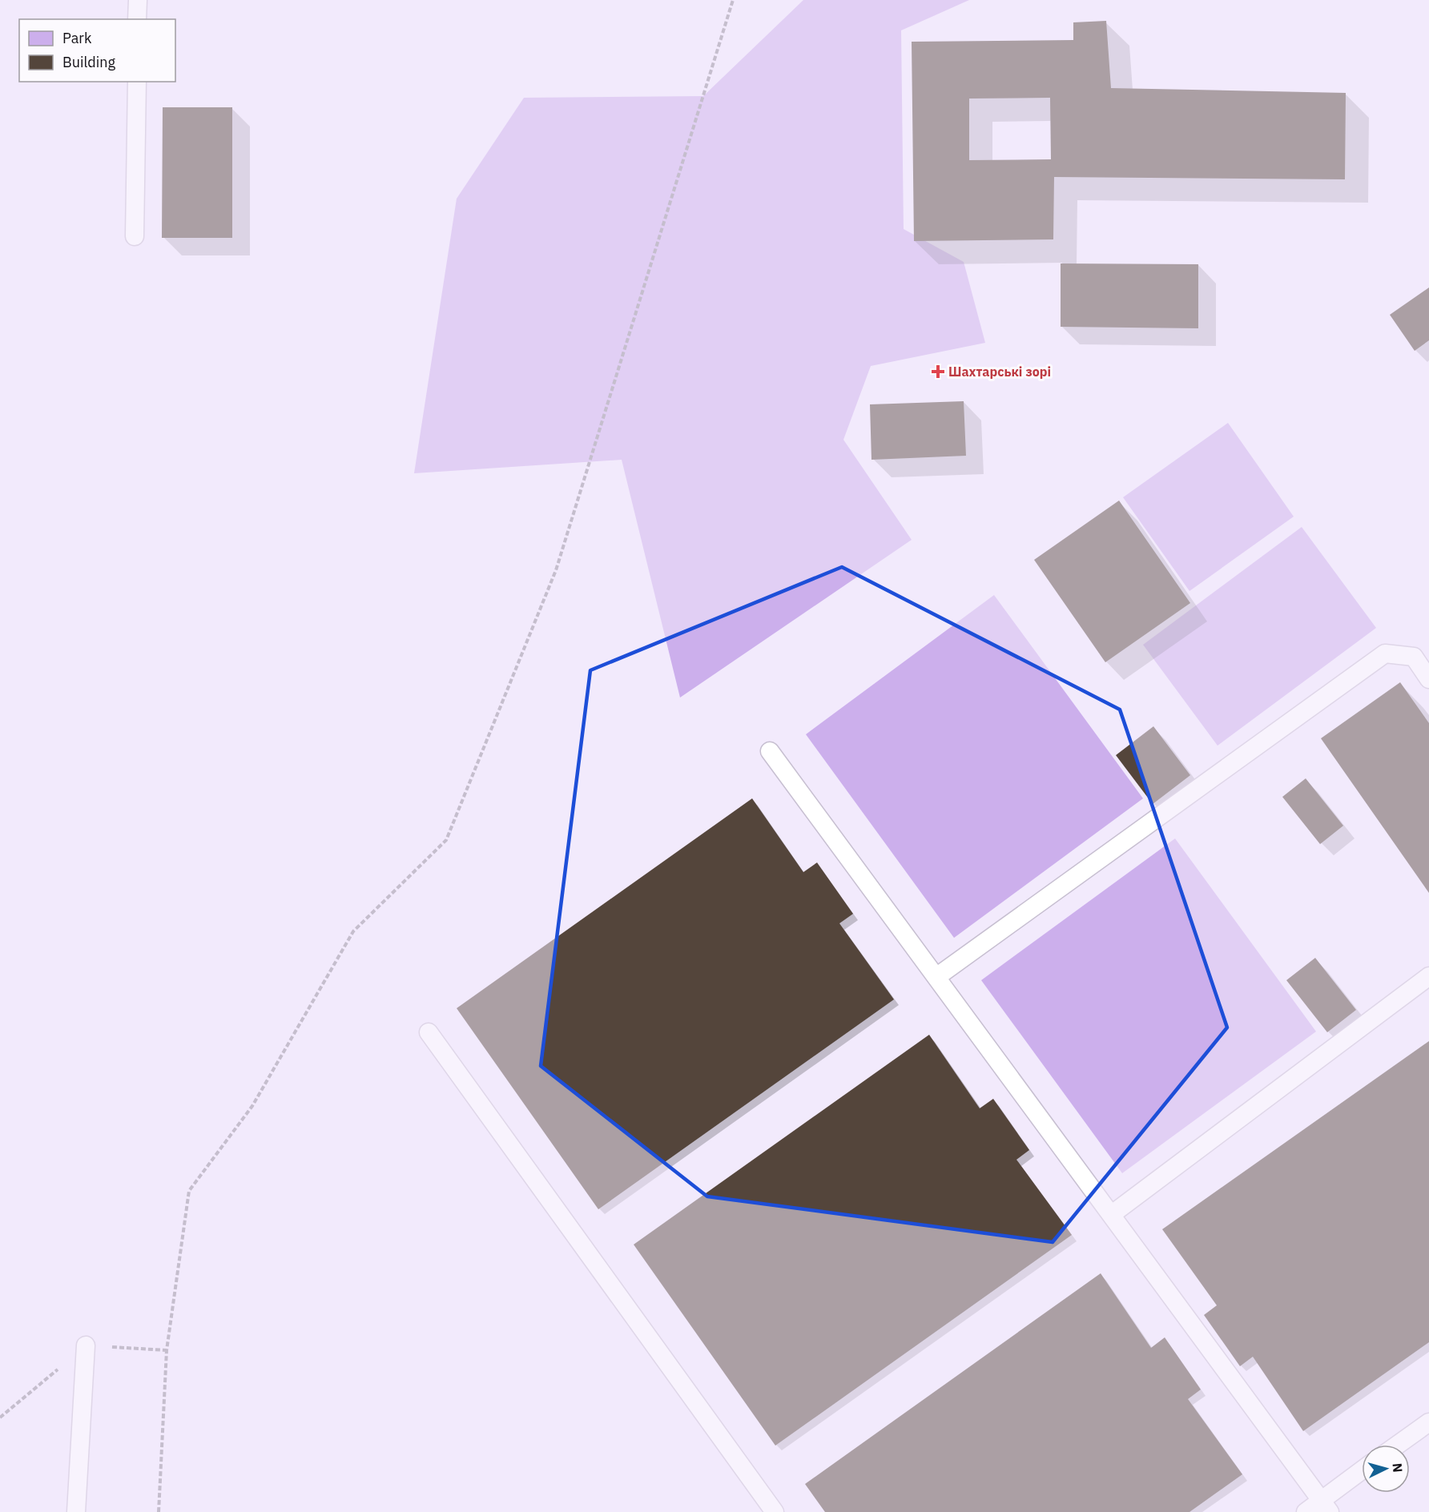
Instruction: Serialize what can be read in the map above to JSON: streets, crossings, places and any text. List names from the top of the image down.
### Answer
{
  "places": {
    "health": ["Шахтарські зорі"]
  },
  "legend": ["Park", "Building"],
  "north": "right"
}
